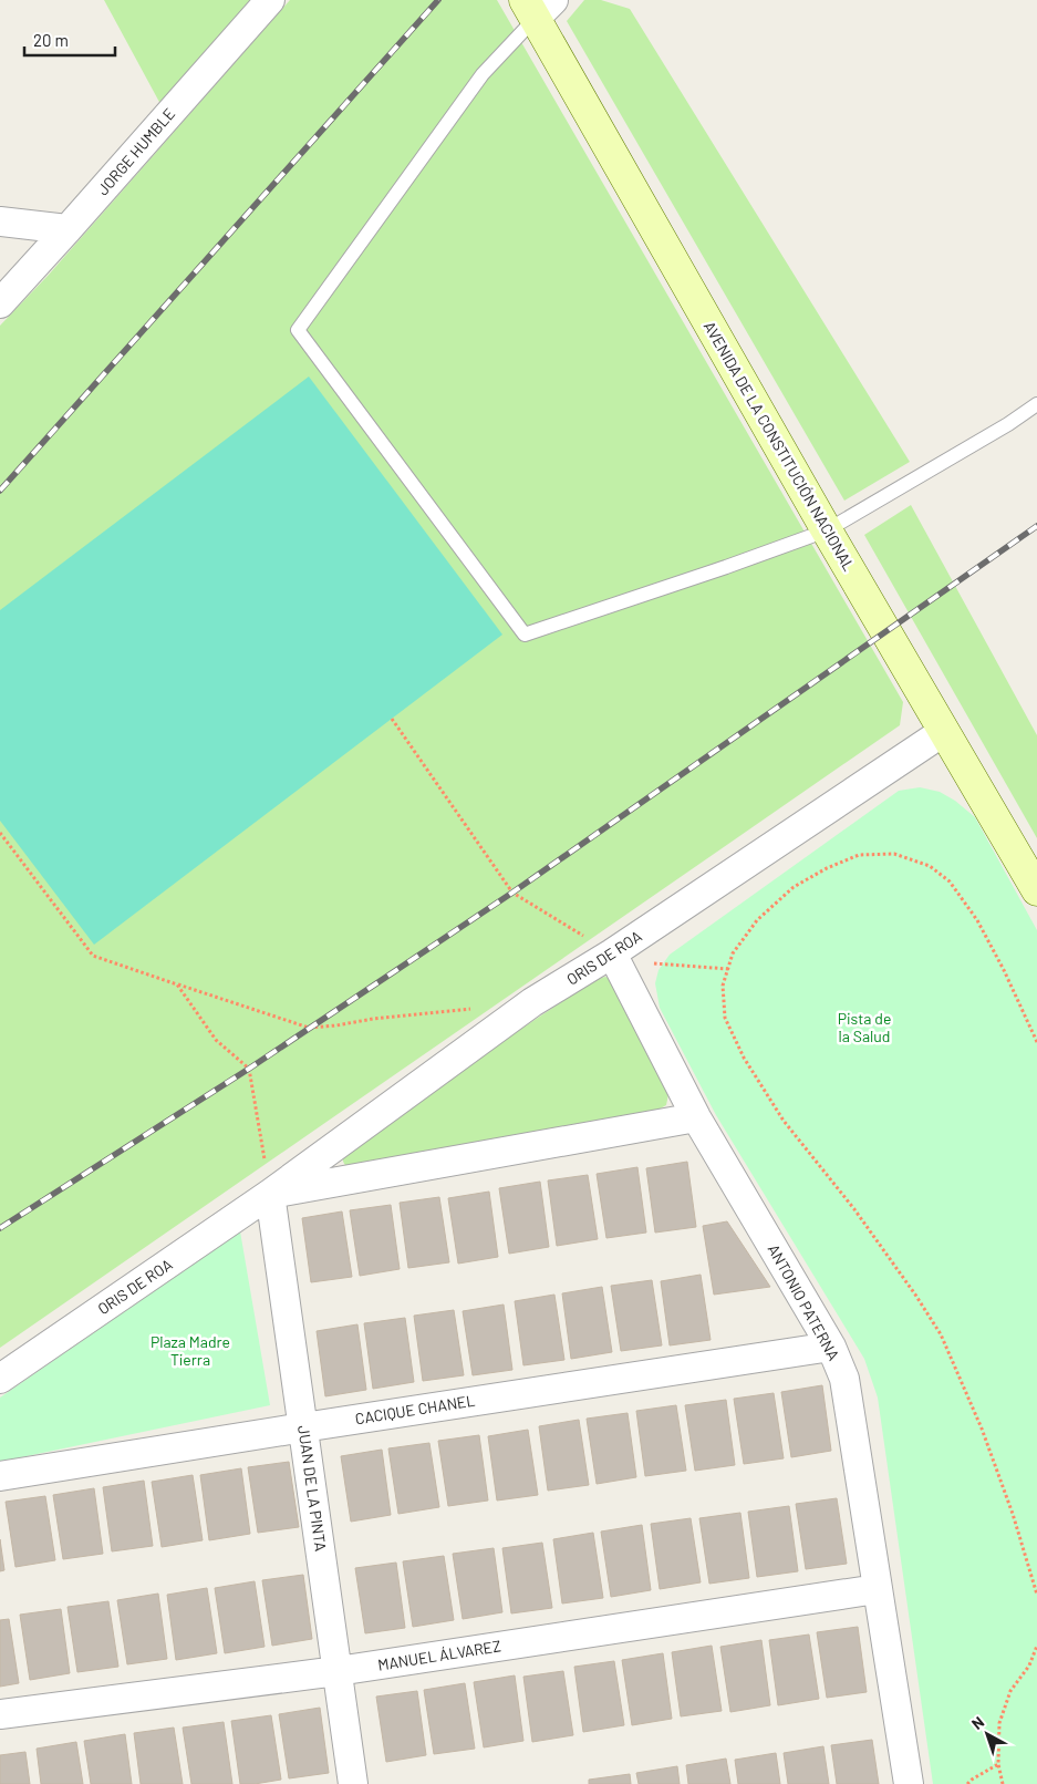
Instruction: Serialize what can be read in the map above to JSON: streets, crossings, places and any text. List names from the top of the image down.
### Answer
{
  "streets": {
    "main road": ["AVENIDA DE LA CONSTITUCIÓN NACIONAL"],
    "street": [
      "JORGE HUMBLE",
      "ORIS DE ROA",
      "ANTONIO PATERNA",
      "CACIQUE CHANEL",
      "JUAN DE LA PINTA",
      "MANUEL ÁLVAREZ"
    ]
  },
  "crossings": [
    ["AVENIDA DE LA CONSTITUCIÓN NACIONAL", "ORIS DE ROA"],
    ["ORIS DE ROA", "ANTONIO PATERNA"],
    ["ORIS DE ROA", "JUAN DE LA PINTA"],
    ["ANTONIO PATERNA", "CACIQUE CHANEL"],
    ["ANTONIO PATERNA", "MANUEL ÁLVAREZ"],
    ["CACIQUE CHANEL", "JUAN DE LA PINTA"],
    ["JUAN DE LA PINTA", "MANUEL ÁLVAREZ"]
  ],
  "parks": ["Pista de la Salud", "Plaza Madre Tierra"],
  "scale_bar": "20 m",
  "north": "top left"
}
